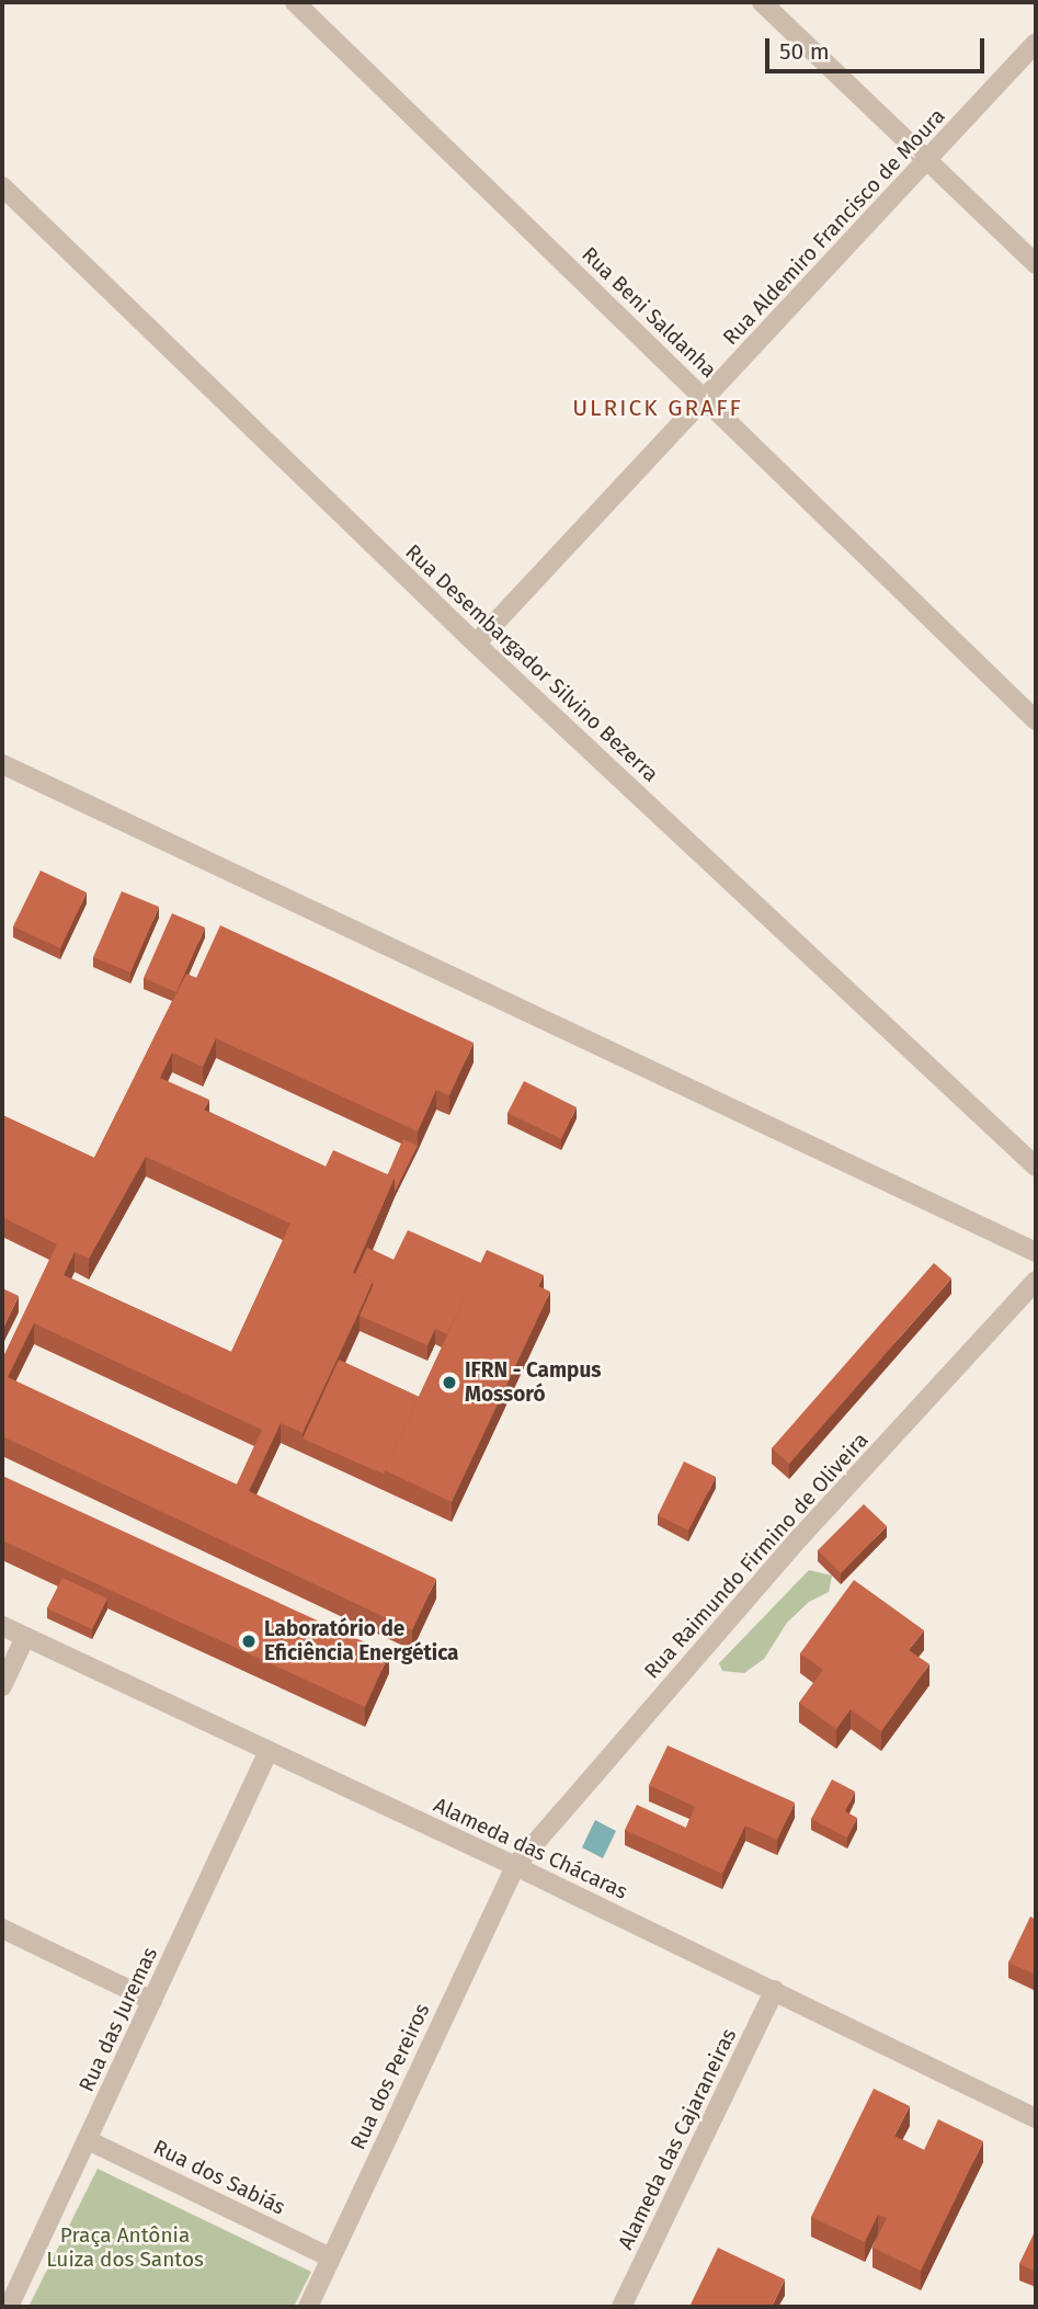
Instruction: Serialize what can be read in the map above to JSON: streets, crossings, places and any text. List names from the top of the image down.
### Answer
{
  "streets": {
    "street": [
      "Rua Aldemiro Francisco de Moura",
      "Rua Beni Saldanha",
      "Rua Desembargador Silvino Bezerra",
      "Rua Raimundo Firmino de Oliveira",
      "Alameda das Chácaras",
      "Rua das Juremas",
      "Rua dos Pereiros",
      "Alameda das Cajaraneiras",
      "Rua dos Sabiás"
    ]
  },
  "crossings": [
    ["Rua Aldemiro Francisco de Moura", "Rua Beni Saldanha"],
    ["Rua Aldemiro Francisco de Moura", "Rua Desembargador Silvino Bezerra"],
    ["Rua Raimundo Firmino de Oliveira", "Alameda das Chácaras"],
    ["Rua Raimundo Firmino de Oliveira", "Rua dos Pereiros"],
    ["Alameda das Chácaras", "Rua das Juremas"],
    ["Alameda das Chácaras", "Rua dos Pereiros"],
    ["Alameda das Chácaras", "Alameda das Cajaraneiras"],
    ["Rua das Juremas", "Rua dos Sabiás"],
    ["Rua dos Pereiros", "Rua dos Sabiás"]
  ],
  "districts": ["ULRICK GRAFF"],
  "parks": ["Praça Antônia Luiza dos Santos"],
  "places": ["IFRN - Campus Mossoró", "Laboratório de Eficiência Energética"],
  "scale_bar": "50 m"
}
